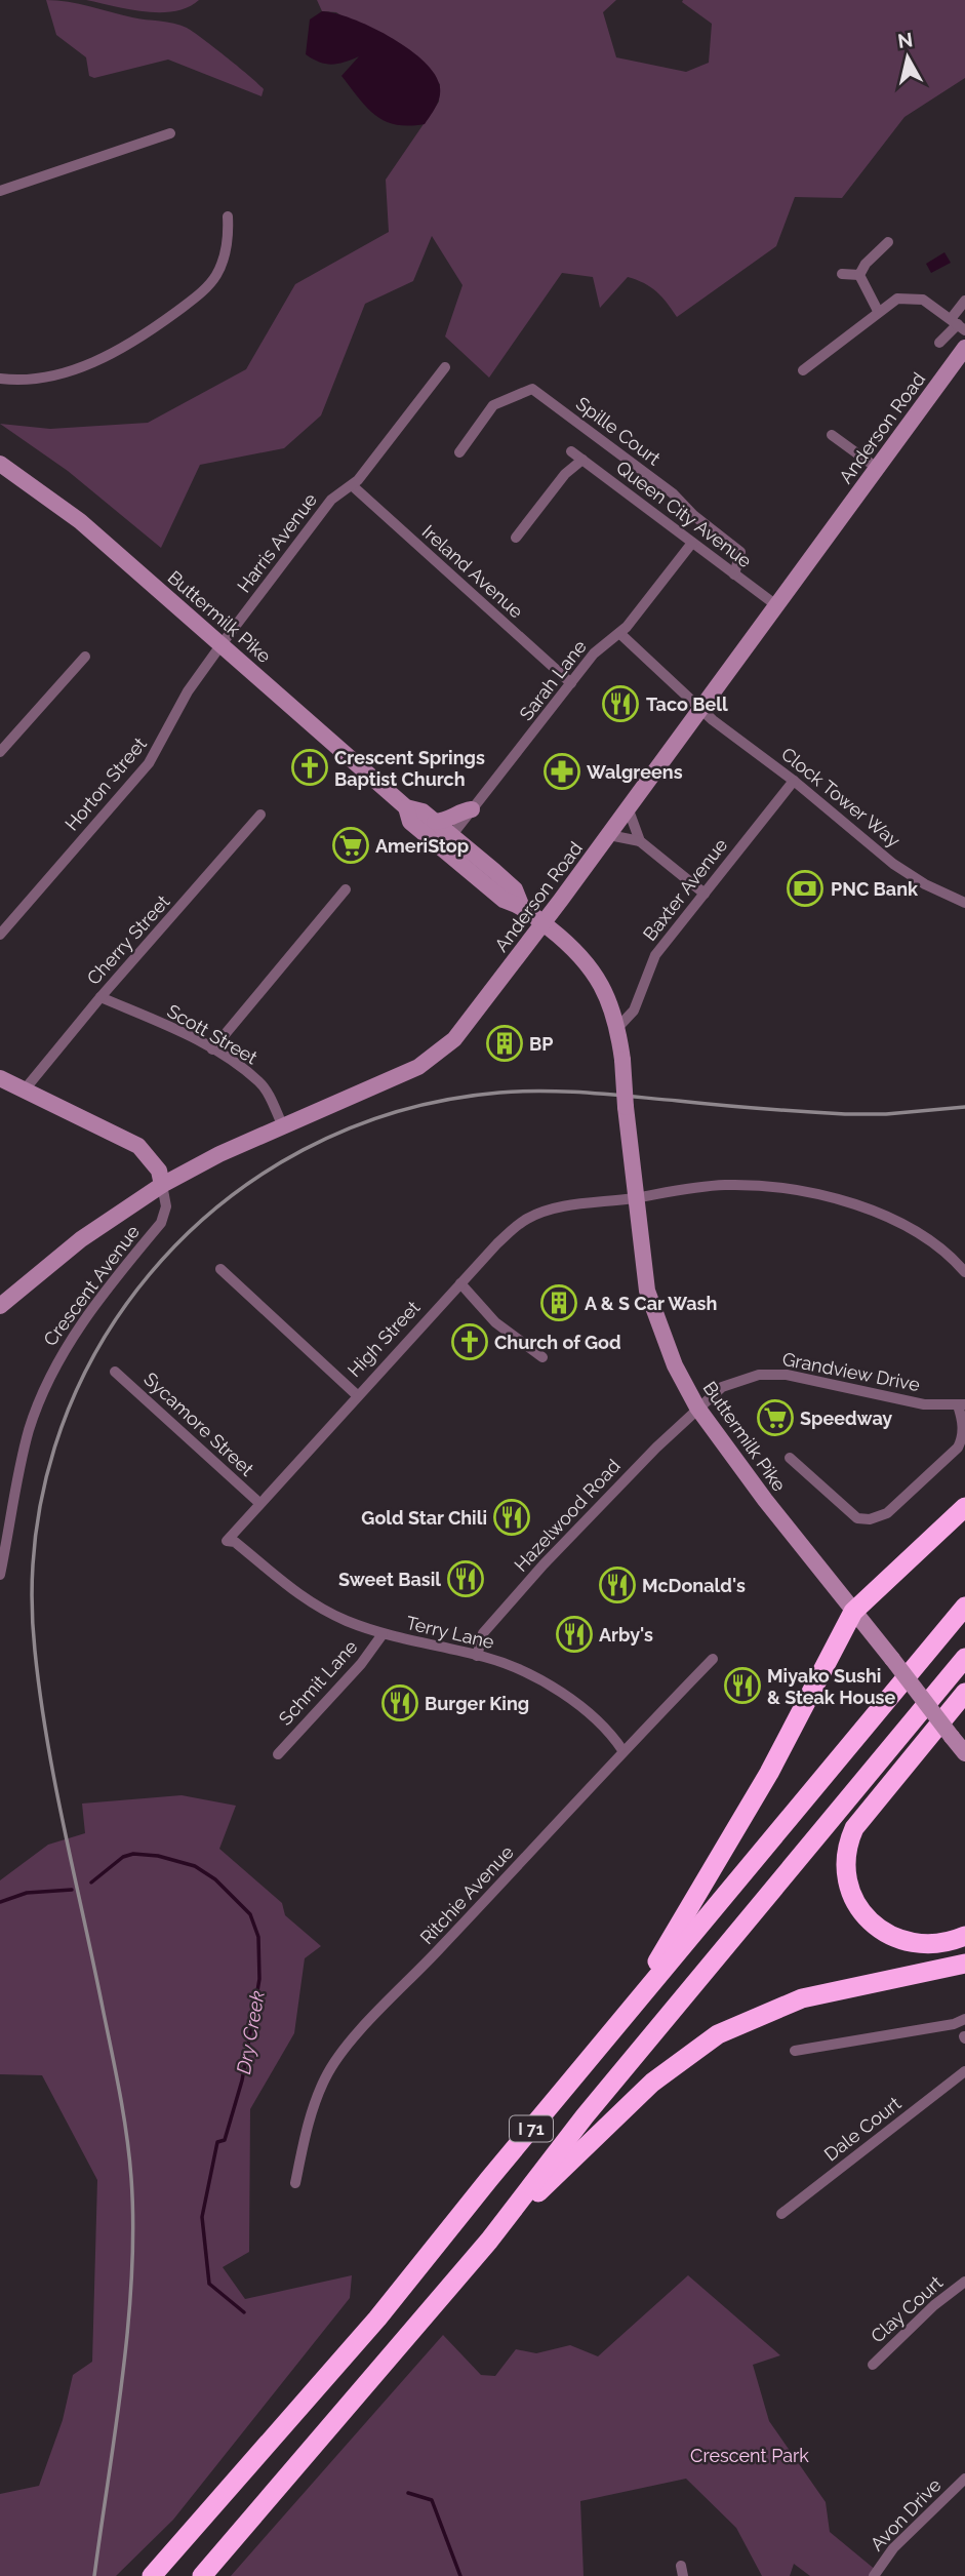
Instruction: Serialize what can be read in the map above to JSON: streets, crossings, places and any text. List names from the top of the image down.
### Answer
{
  "streets": {
    "highway": ["I 71"],
    "main road": ["Anderson Road", "Buttermilk Pike"],
    "street": [
      "Spille Court",
      "Queen City Avenue",
      "Harris Avenue",
      "Ireland Avenue",
      "Sarah Lane",
      "Horton Street",
      "Clock Tower Way",
      "Baxter Avenue",
      "Cherry Street",
      "Scott Street",
      "Crescent Avenue",
      "High Street",
      "Grandview Drive",
      "Sycamore Street",
      "Hazelwood Road",
      "Terry Lane",
      "Schmit Lane",
      "Ritchie Avenue",
      "Dale Court",
      "Clay Court",
      "Avon Drive"
    ]
  },
  "crossings": [
    ["Anderson Road", "Queen City Avenue"],
    ["Anderson Road", "Buttermilk Pike"],
    ["Anderson Road", "Clock Tower Way"],
    ["Anderson Road", "Scott Street"],
    ["Anderson Road", "Crescent Avenue"],
    ["Spille Court", "Queen City Avenue"],
    ["Queen City Avenue", "Sarah Lane"],
    ["Harris Avenue", "Ireland Avenue"],
    ["Harris Avenue", "Buttermilk Pike"],
    ["Harris Avenue", "Horton Street"],
    ["Ireland Avenue", "Sarah Lane"],
    ["Buttermilk Pike", "Sarah Lane"],
    ["Buttermilk Pike", "Horton Street"],
    ["Buttermilk Pike", "Baxter Avenue"],
    ["Buttermilk Pike", "High Street"],
    ["Buttermilk Pike", "Grandview Drive"],
    ["Buttermilk Pike", "Hazelwood Road"],
    ["Sarah Lane", "Clock Tower Way"],
    ["Clock Tower Way", "Baxter Avenue"],
    ["Cherry Street", "Scott Street"],
    ["High Street", "Sycamore Street"],
    ["High Street", "Terry Lane"],
    ["Grandview Drive", "Hazelwood Road"],
    ["Hazelwood Road", "Terry Lane"],
    ["Terry Lane", "Schmit Lane"],
    ["Terry Lane", "Ritchie Avenue"]
  ],
  "water": ["Dry Creek"],
  "parks": ["Crescent Park"],
  "places": {
    "restaurant": [
      "Taco Bell",
      "Gold Star Chili",
      "Sweet Basil",
      "McDonald's",
      "Arby's",
      "Miyako Sushi & Steak House",
      "Burger King"
    ],
    "church": ["Crescent Springs Baptist Church", "Church of God"],
    "pharmacy": ["Walgreens"],
    "supermarket": ["AmeriStop", "Speedway"],
    "bank": ["PNC Bank"],
    "building": ["BP", "A & S Car Wash"]
  },
  "north": "top"
}
